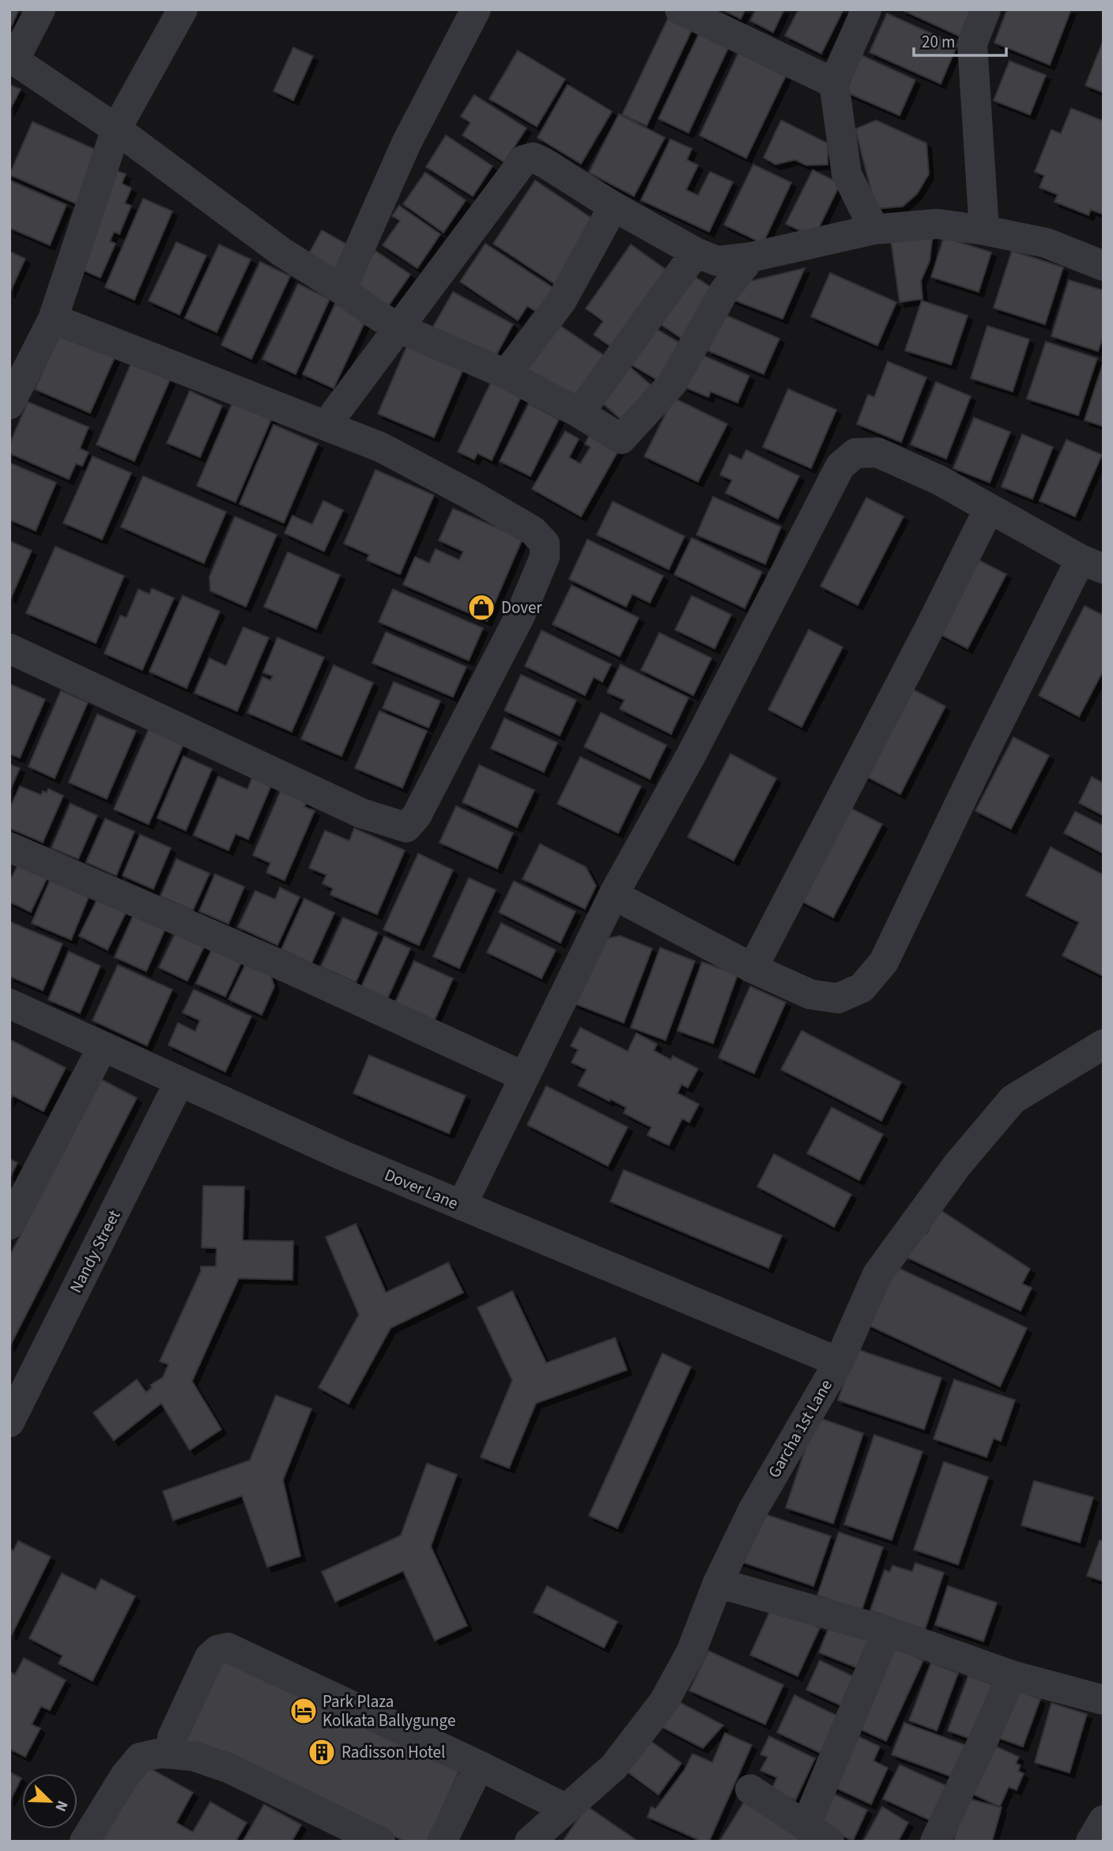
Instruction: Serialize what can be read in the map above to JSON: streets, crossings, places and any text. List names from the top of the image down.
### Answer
{
  "streets": {
    "street": ["Dover Lane", "Nandy Street", "Garcha 1st Lane"]
  },
  "crossings": [
    ["Dover Lane", "Nandy Street"],
    ["Dover Lane", "Garcha 1st Lane"]
  ],
  "places": {
    "shop": ["Dover"],
    "hotel": ["Park Plaza Kolkata Ballygunge"],
    "building": ["Radisson Hotel"]
  },
  "scale_bar": "20 m",
  "north": "bottom right"
}
